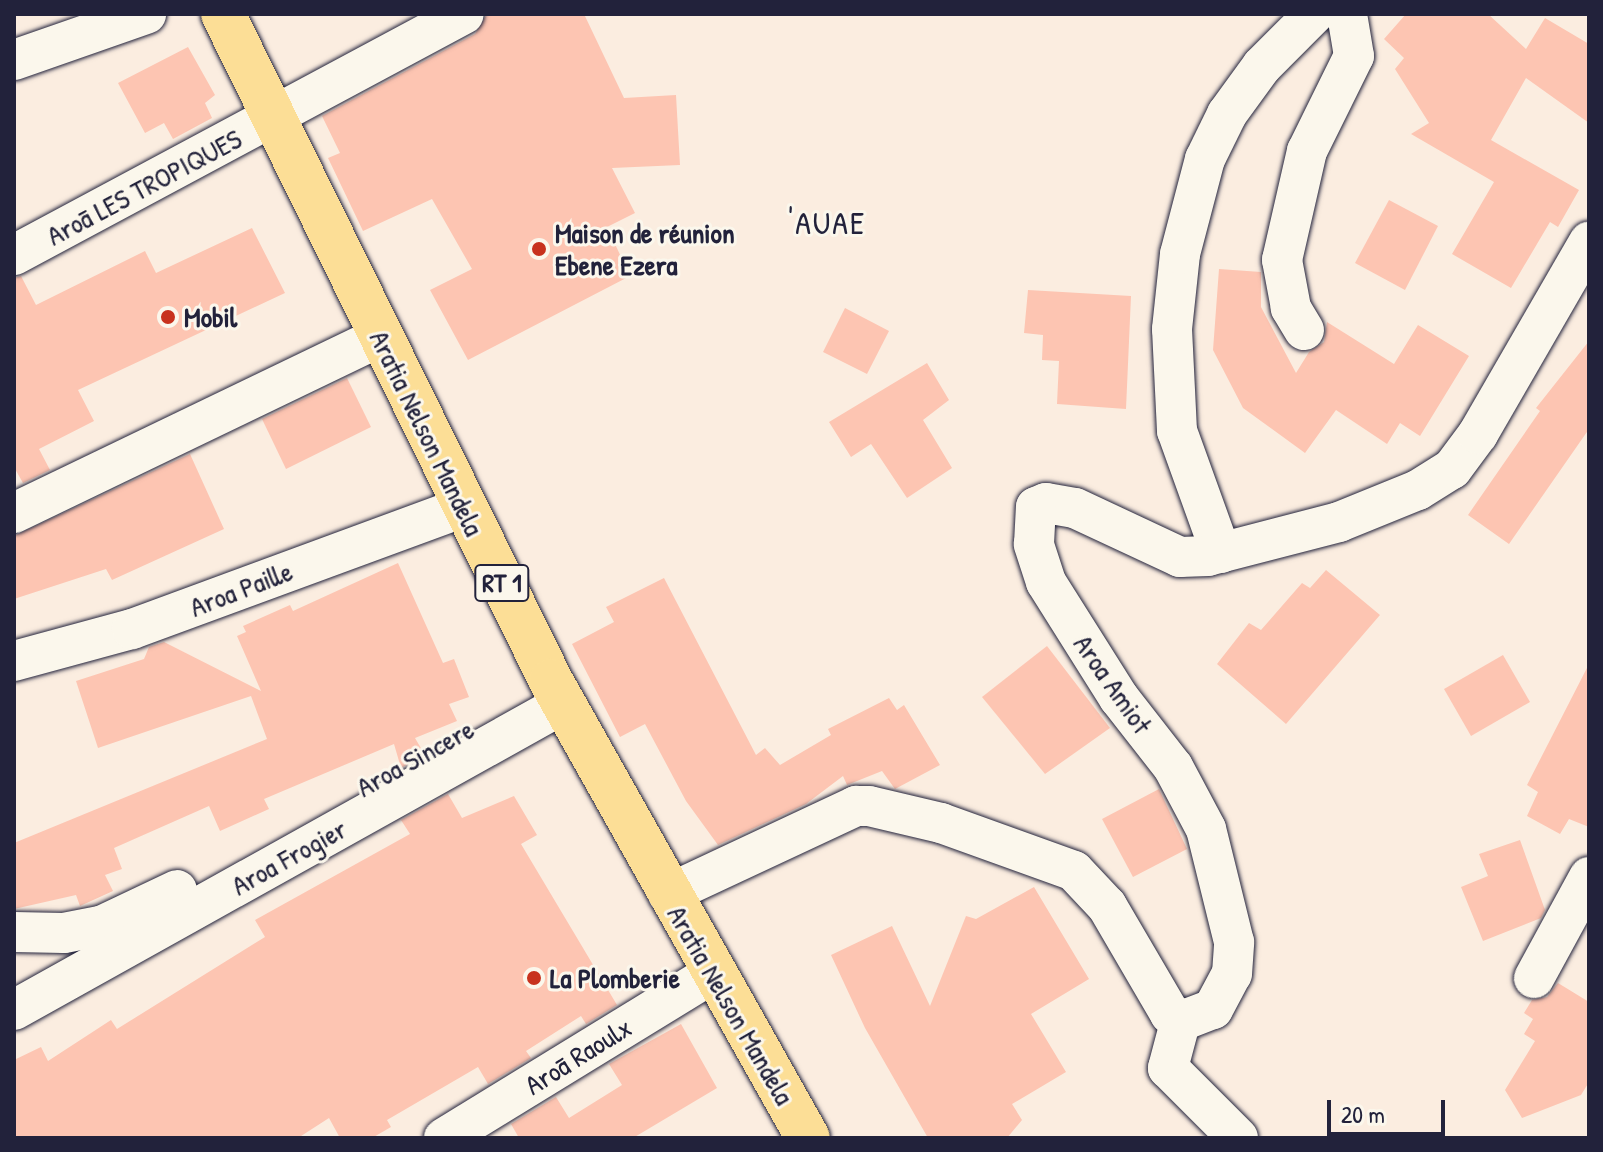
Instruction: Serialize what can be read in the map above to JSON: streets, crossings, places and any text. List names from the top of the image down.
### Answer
{
  "streets": {
    "main road": ["Aratia Nelson Mandela", "RT 1"],
    "street": [
      "Aroā LES TROPIQUES",
      "Aroa Paille",
      "Aroa Amiot",
      "Aroa Sincere",
      "Aroa Frogier",
      "Aroā Raoulx"
    ]
  },
  "crossings": [
    ["Aroā LES TROPIQUES", "Aratia Nelson Mandela"],
    ["Aratia Nelson Mandela", "Aroa Paille"],
    ["Aratia Nelson Mandela", "Aroa Sincere"],
    ["Aratia Nelson Mandela", "Aroa Frogier"],
    ["Aratia Nelson Mandela", "Aroā Raoulx"],
    ["Aroa Sincere", "Aroa Frogier"]
  ],
  "districts": ["'AUAE"],
  "places": ["Maison de réunion Ebene Ezera", "Mobil", "La Plomberie"],
  "scale_bar": "20 m"
}
